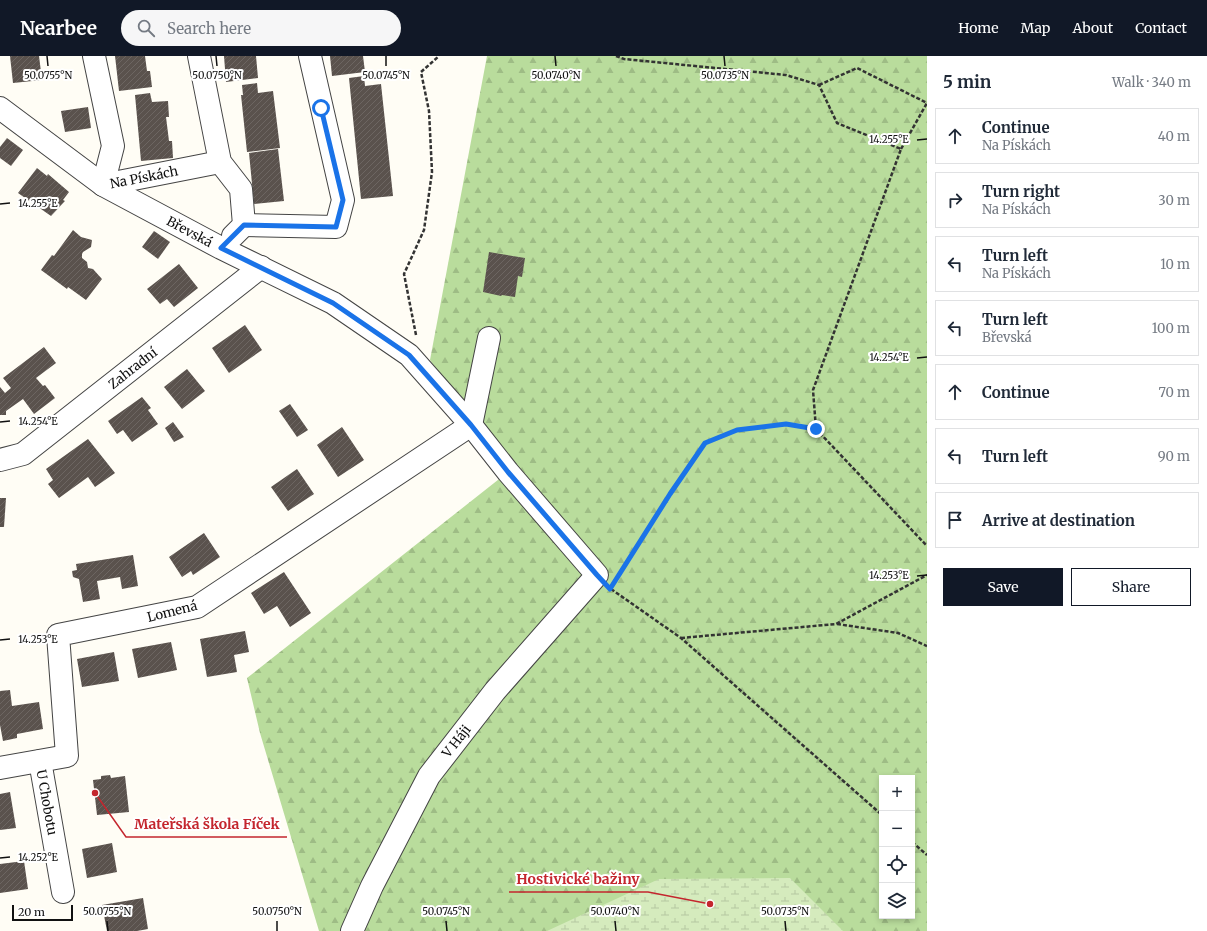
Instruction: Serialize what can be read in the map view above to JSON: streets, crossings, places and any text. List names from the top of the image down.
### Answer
{
  "streets": {
    "street": [
      "Na Pískách",
      "Břevská",
      "Zahradní",
      "Lomená",
      "V Háji",
      "U Chobotu"
    ]
  },
  "crossings": [
    ["Na Pískách", "Břevská"],
    ["Břevská", "Zahradní"],
    ["Břevská", "Lomená"],
    ["Břevská", "V Háji"],
    ["Lomená", "U Chobotu"]
  ],
  "places": ["Mateřská škola Fíček", "Hostivické bažiny"],
  "scale_bar": "20 m",
  "page": {
    "header": "Nearbee",
    "search": "Search here",
    "nav": [
      "Home",
      "Map",
      "About",
      "Contact"
    ],
    "heading": ["5 min", "Walk · 340 m"],
    "list": [
      ["Continue", "Na Pískách", "40 m"],
      ["Turn right", "Na Pískách", "30 m"],
      ["Turn left", "Na Pískách", "10 m"],
      ["Turn left", "Břevská", "100 m"],
      ["Continue", "70 m"],
      ["Turn left", "90 m"],
      "Arrive at destination"
    ],
    "buttons": ["Save", "Share"],
    "map_buttons": ["+", "−"],
    "scale": "20 m"
  },
  "coordinates": [
    "50.0755°N",
    "50.0750°N",
    "50.0745°N",
    "50.0740°N",
    "50.0735°N",
    "14.255°E",
    "14.254°E",
    "14.253°E",
    "14.252°E"
  ]
}
